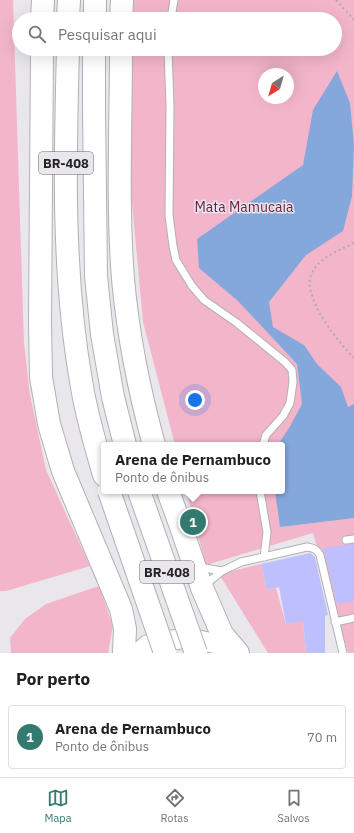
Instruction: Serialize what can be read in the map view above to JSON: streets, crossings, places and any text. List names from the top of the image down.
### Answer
{
  "streets": {
    "highway": ["BR-408"]
  },
  "parks": ["Mata Mamucaia"],
  "north": "bottom left",
  "page": {
    "search": "Pesquisar aqui",
    "popup": ["Arena de Pernambuco", "Ponto de ônibus"],
    "pins": "1",
    "heading": "Por perto",
    "list": [
      {
        "mark": "1",
        "name": "Arena de Pernambuco",
        "note": "Ponto de ônibus",
        "value": "70 m"
      }
    ],
    "nav": ["Mapa", "Rotas", "Salvos"]
  }
}
